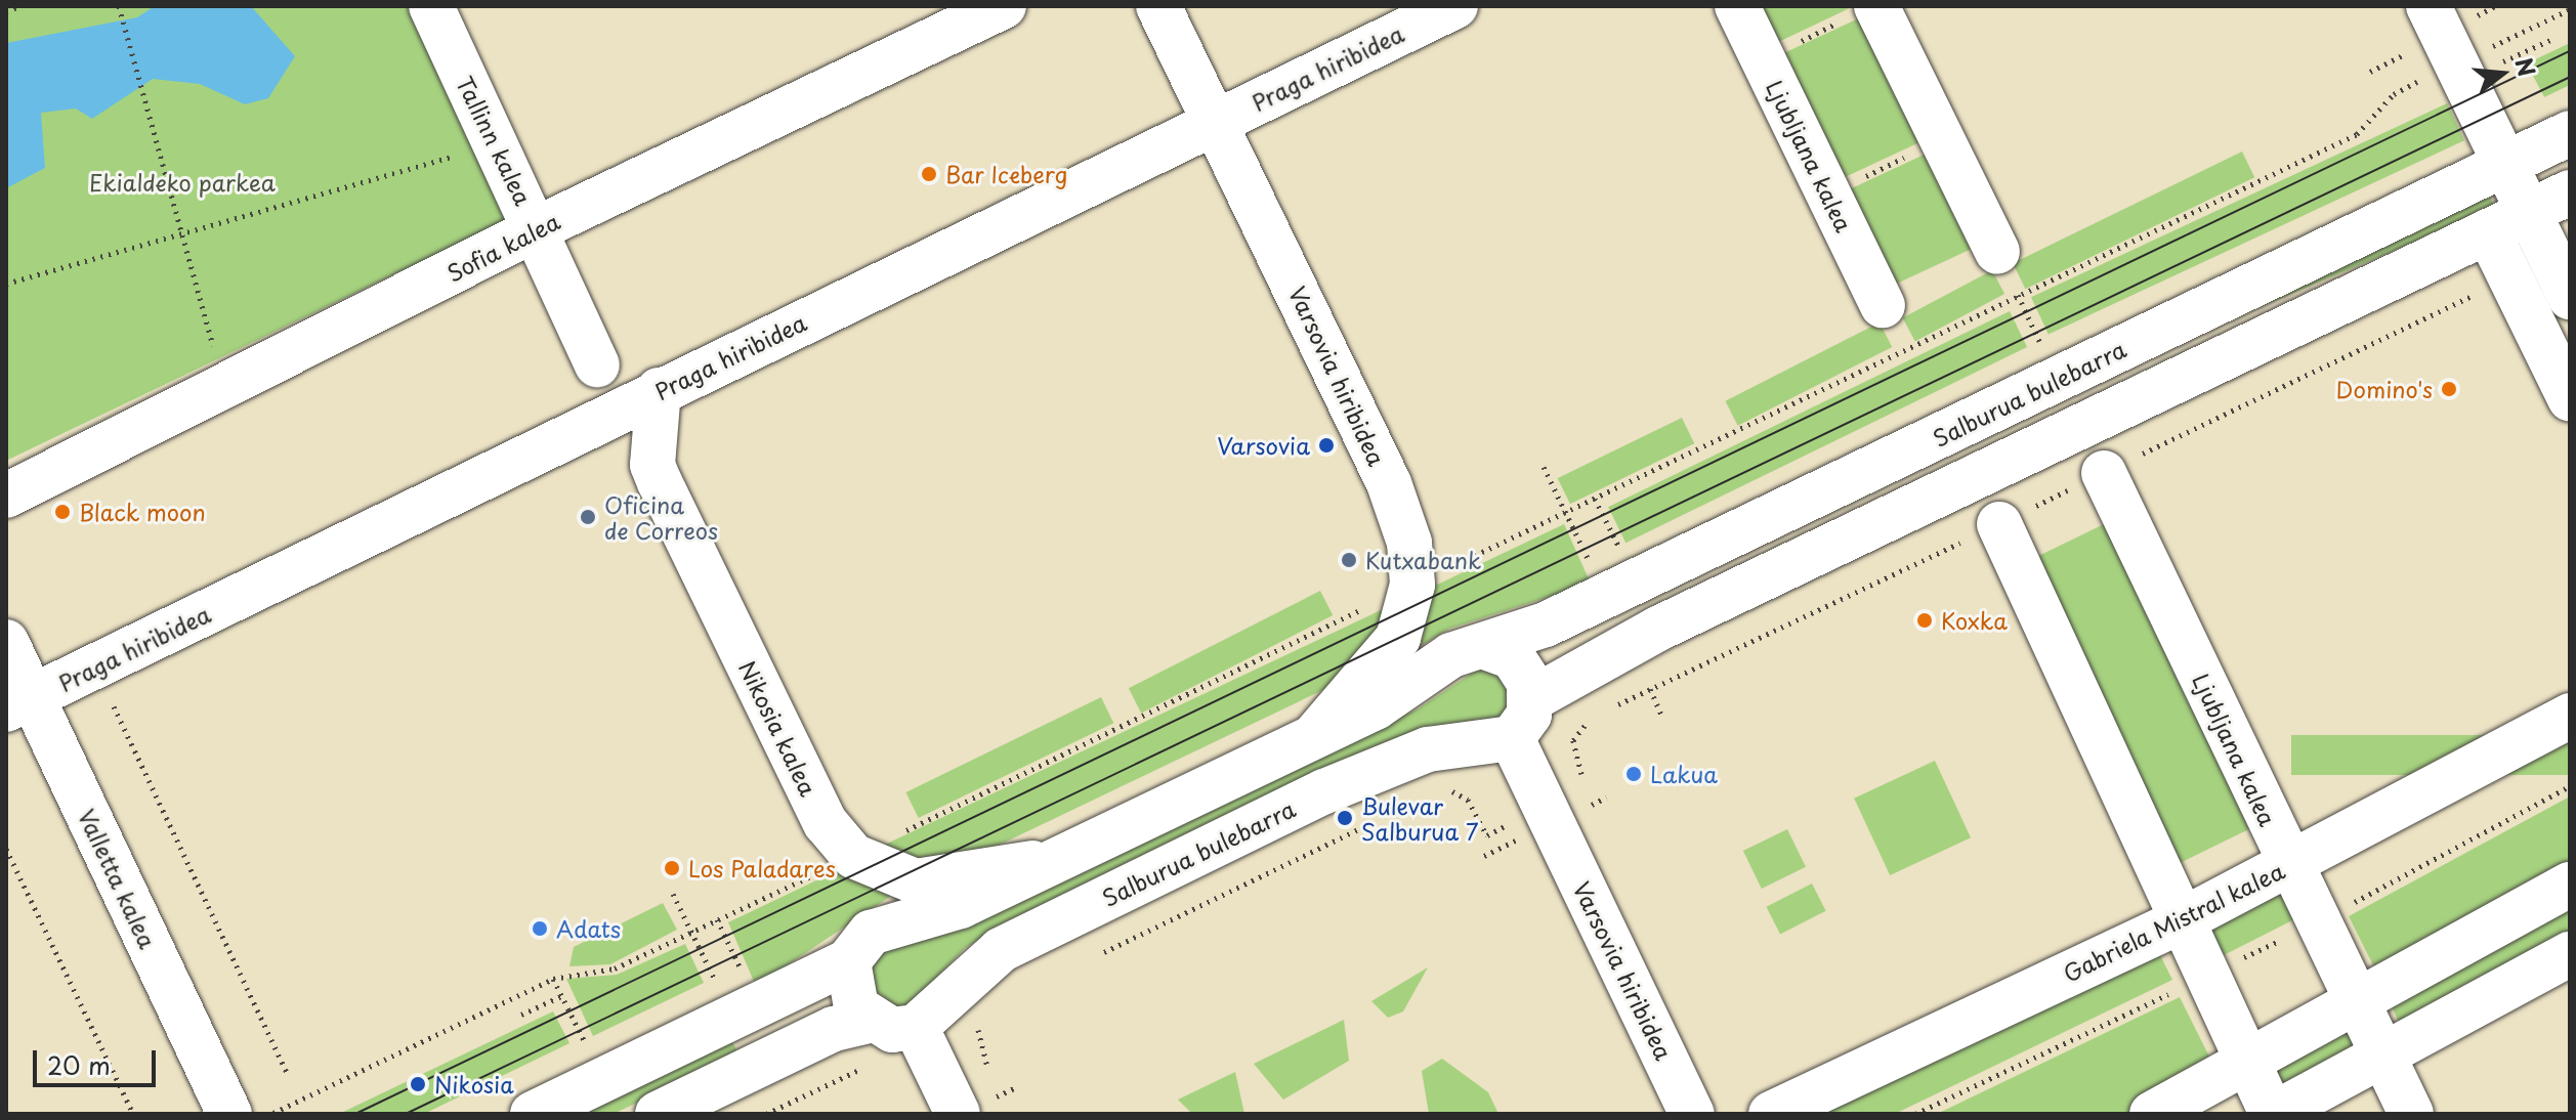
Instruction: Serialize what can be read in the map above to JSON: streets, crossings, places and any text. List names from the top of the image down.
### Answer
{
  "streets": {
    "street": [
      "Praga hiribidea",
      "Tallinn kalea",
      "Ljubljana kalea",
      "Sofia kalea",
      "Varsovia hiribidea",
      "Salburua bulebarra",
      "Nikosia kalea",
      "Valletta kalea",
      "Gabriela Mistral kalea"
    ]
  },
  "crossings": [
    ["Praga hiribidea", "Varsovia hiribidea"],
    ["Praga hiribidea", "Nikosia kalea"],
    ["Praga hiribidea", "Valletta kalea"],
    ["Tallinn kalea", "Sofia kalea"],
    ["Ljubljana kalea", "Gabriela Mistral kalea"],
    ["Varsovia hiribidea", "Salburua bulebarra"],
    ["Salburua bulebarra", "Nikosia kalea"]
  ],
  "parks": ["Ekialdeko parkea"],
  "places": [
    "Bar Iceberg",
    "Domino's",
    "Varsovia",
    "Black moon",
    "Oficina de Correos",
    "Kutxabank",
    "Koxka",
    "Lakua",
    "Bulevar Salburua 7",
    "Los Paladares",
    "Adats",
    "Nikosia"
  ],
  "scale_bar": "20 m",
  "north": "right"
}
